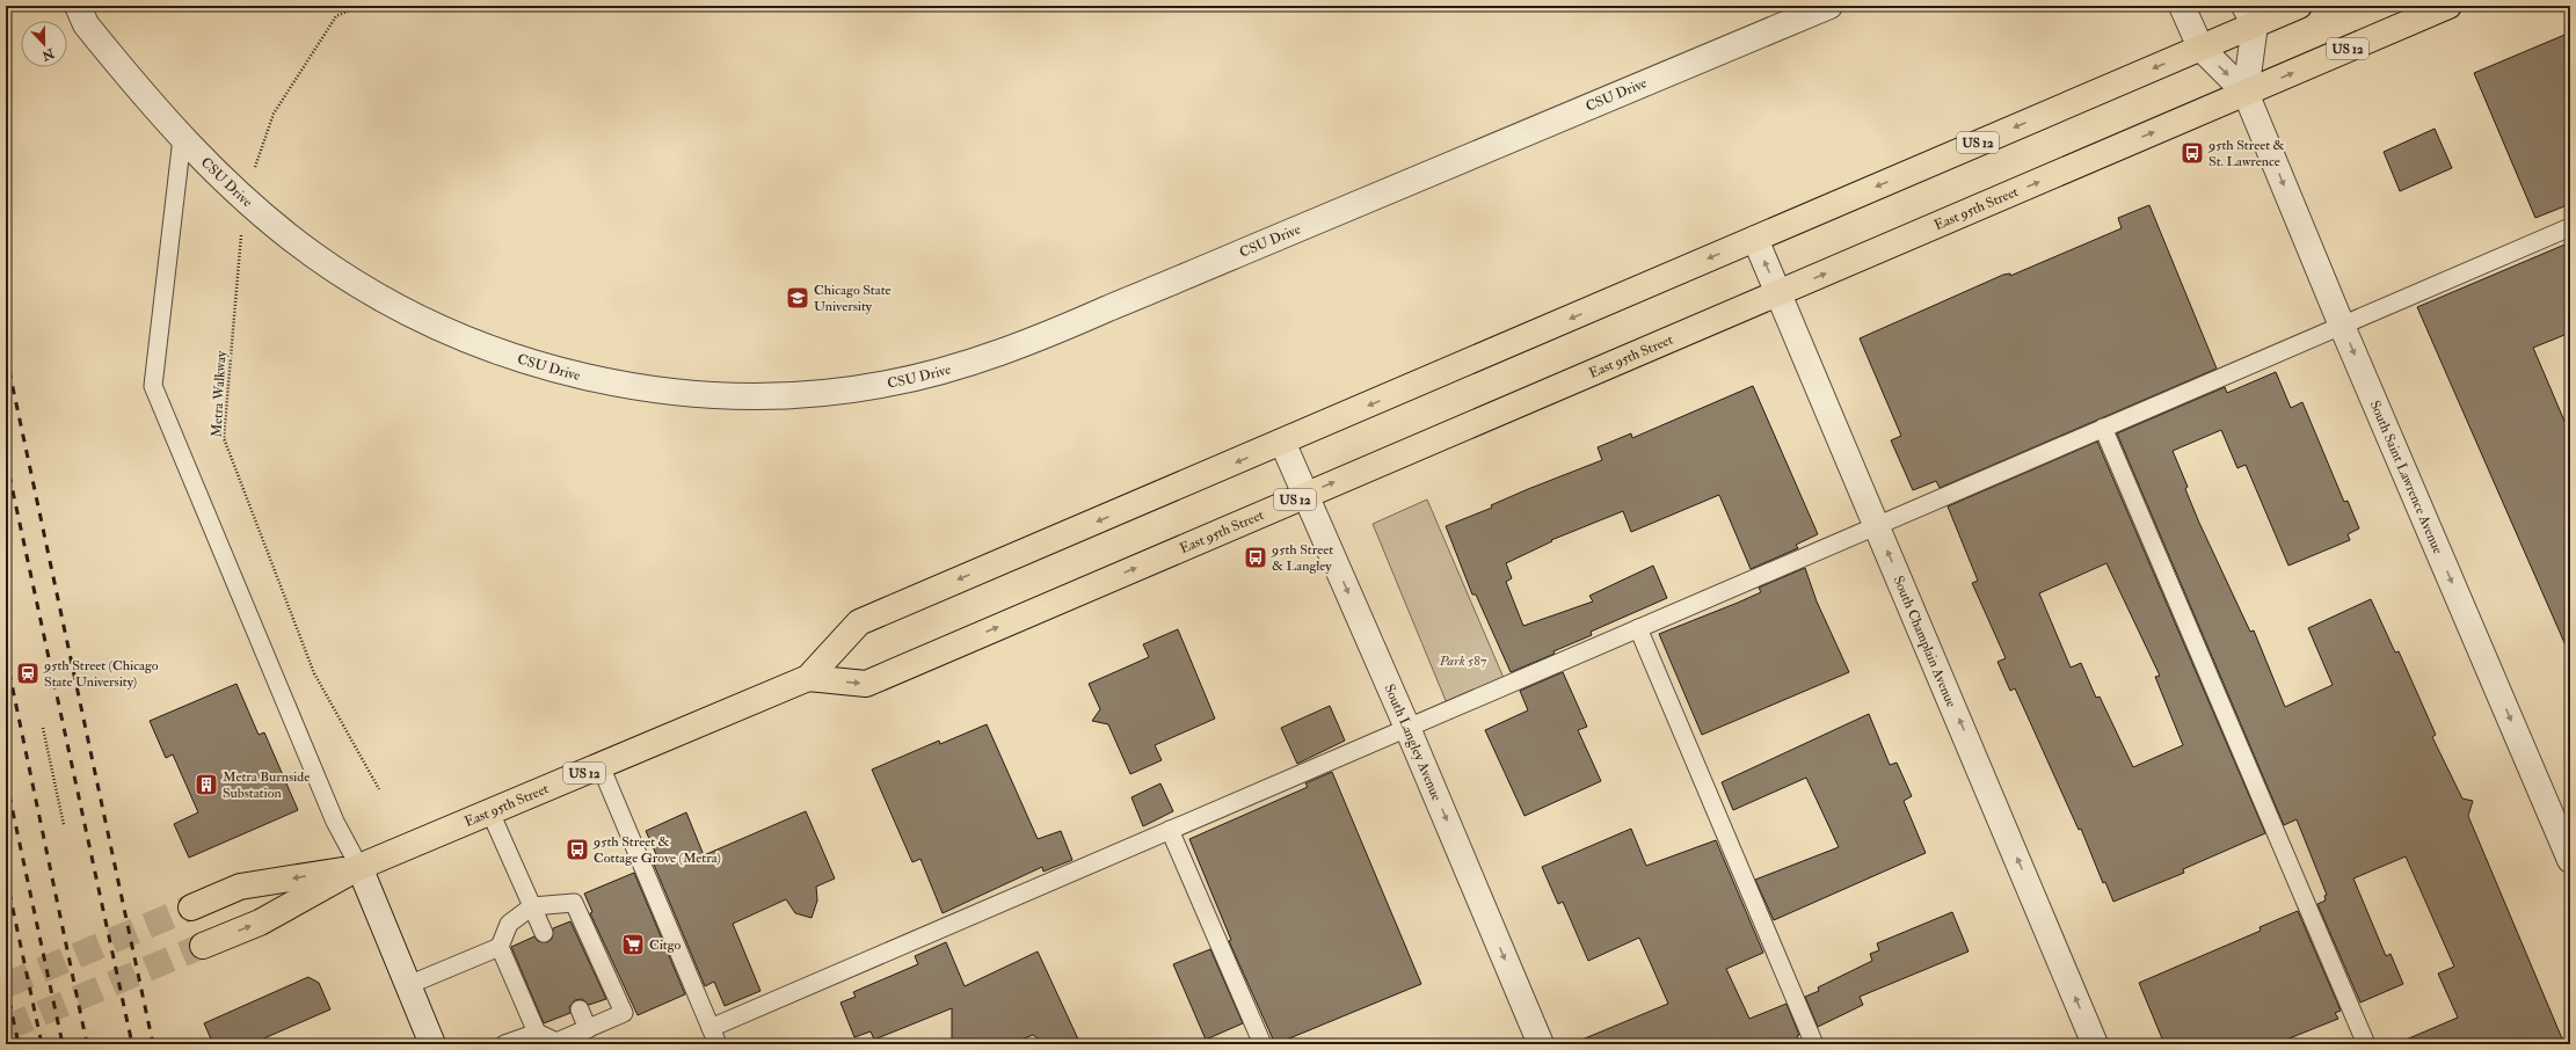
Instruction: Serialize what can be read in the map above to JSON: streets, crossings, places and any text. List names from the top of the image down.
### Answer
{
  "streets": {
    "main road": ["US 12", "East 95th Street"],
    "street": [
      "CSU Drive",
      "South Saint Lawrence Avenue",
      "South Champlain Avenue",
      "South Langley Avenue"
    ],
    "path": ["Metra Walkway"]
  },
  "crossings": [
    ["CSU Drive", "Metra Walkway"],
    ["East 95th Street", "South Saint Lawrence Avenue"],
    ["East 95th Street", "South Champlain Avenue"],
    ["East 95th Street", "South Langley Avenue"]
  ],
  "one_way": ["South Saint Lawrence Avenue", "South Champlain Avenue", "South Langley Avenue"],
  "parks": ["Park 587"],
  "places": {
    "bus stop": ["95th Street & St. Lawrence", "95th Street & Langley", "95th Street & Cottage Grove (Metra)"],
    "school or university": ["Chicago State University"],
    "station": ["95th Street (Chicago State University)"],
    "building": ["Metra Burnside Substation"],
    "supermarket": ["Citgo"]
  },
  "north": "bottom"
}
